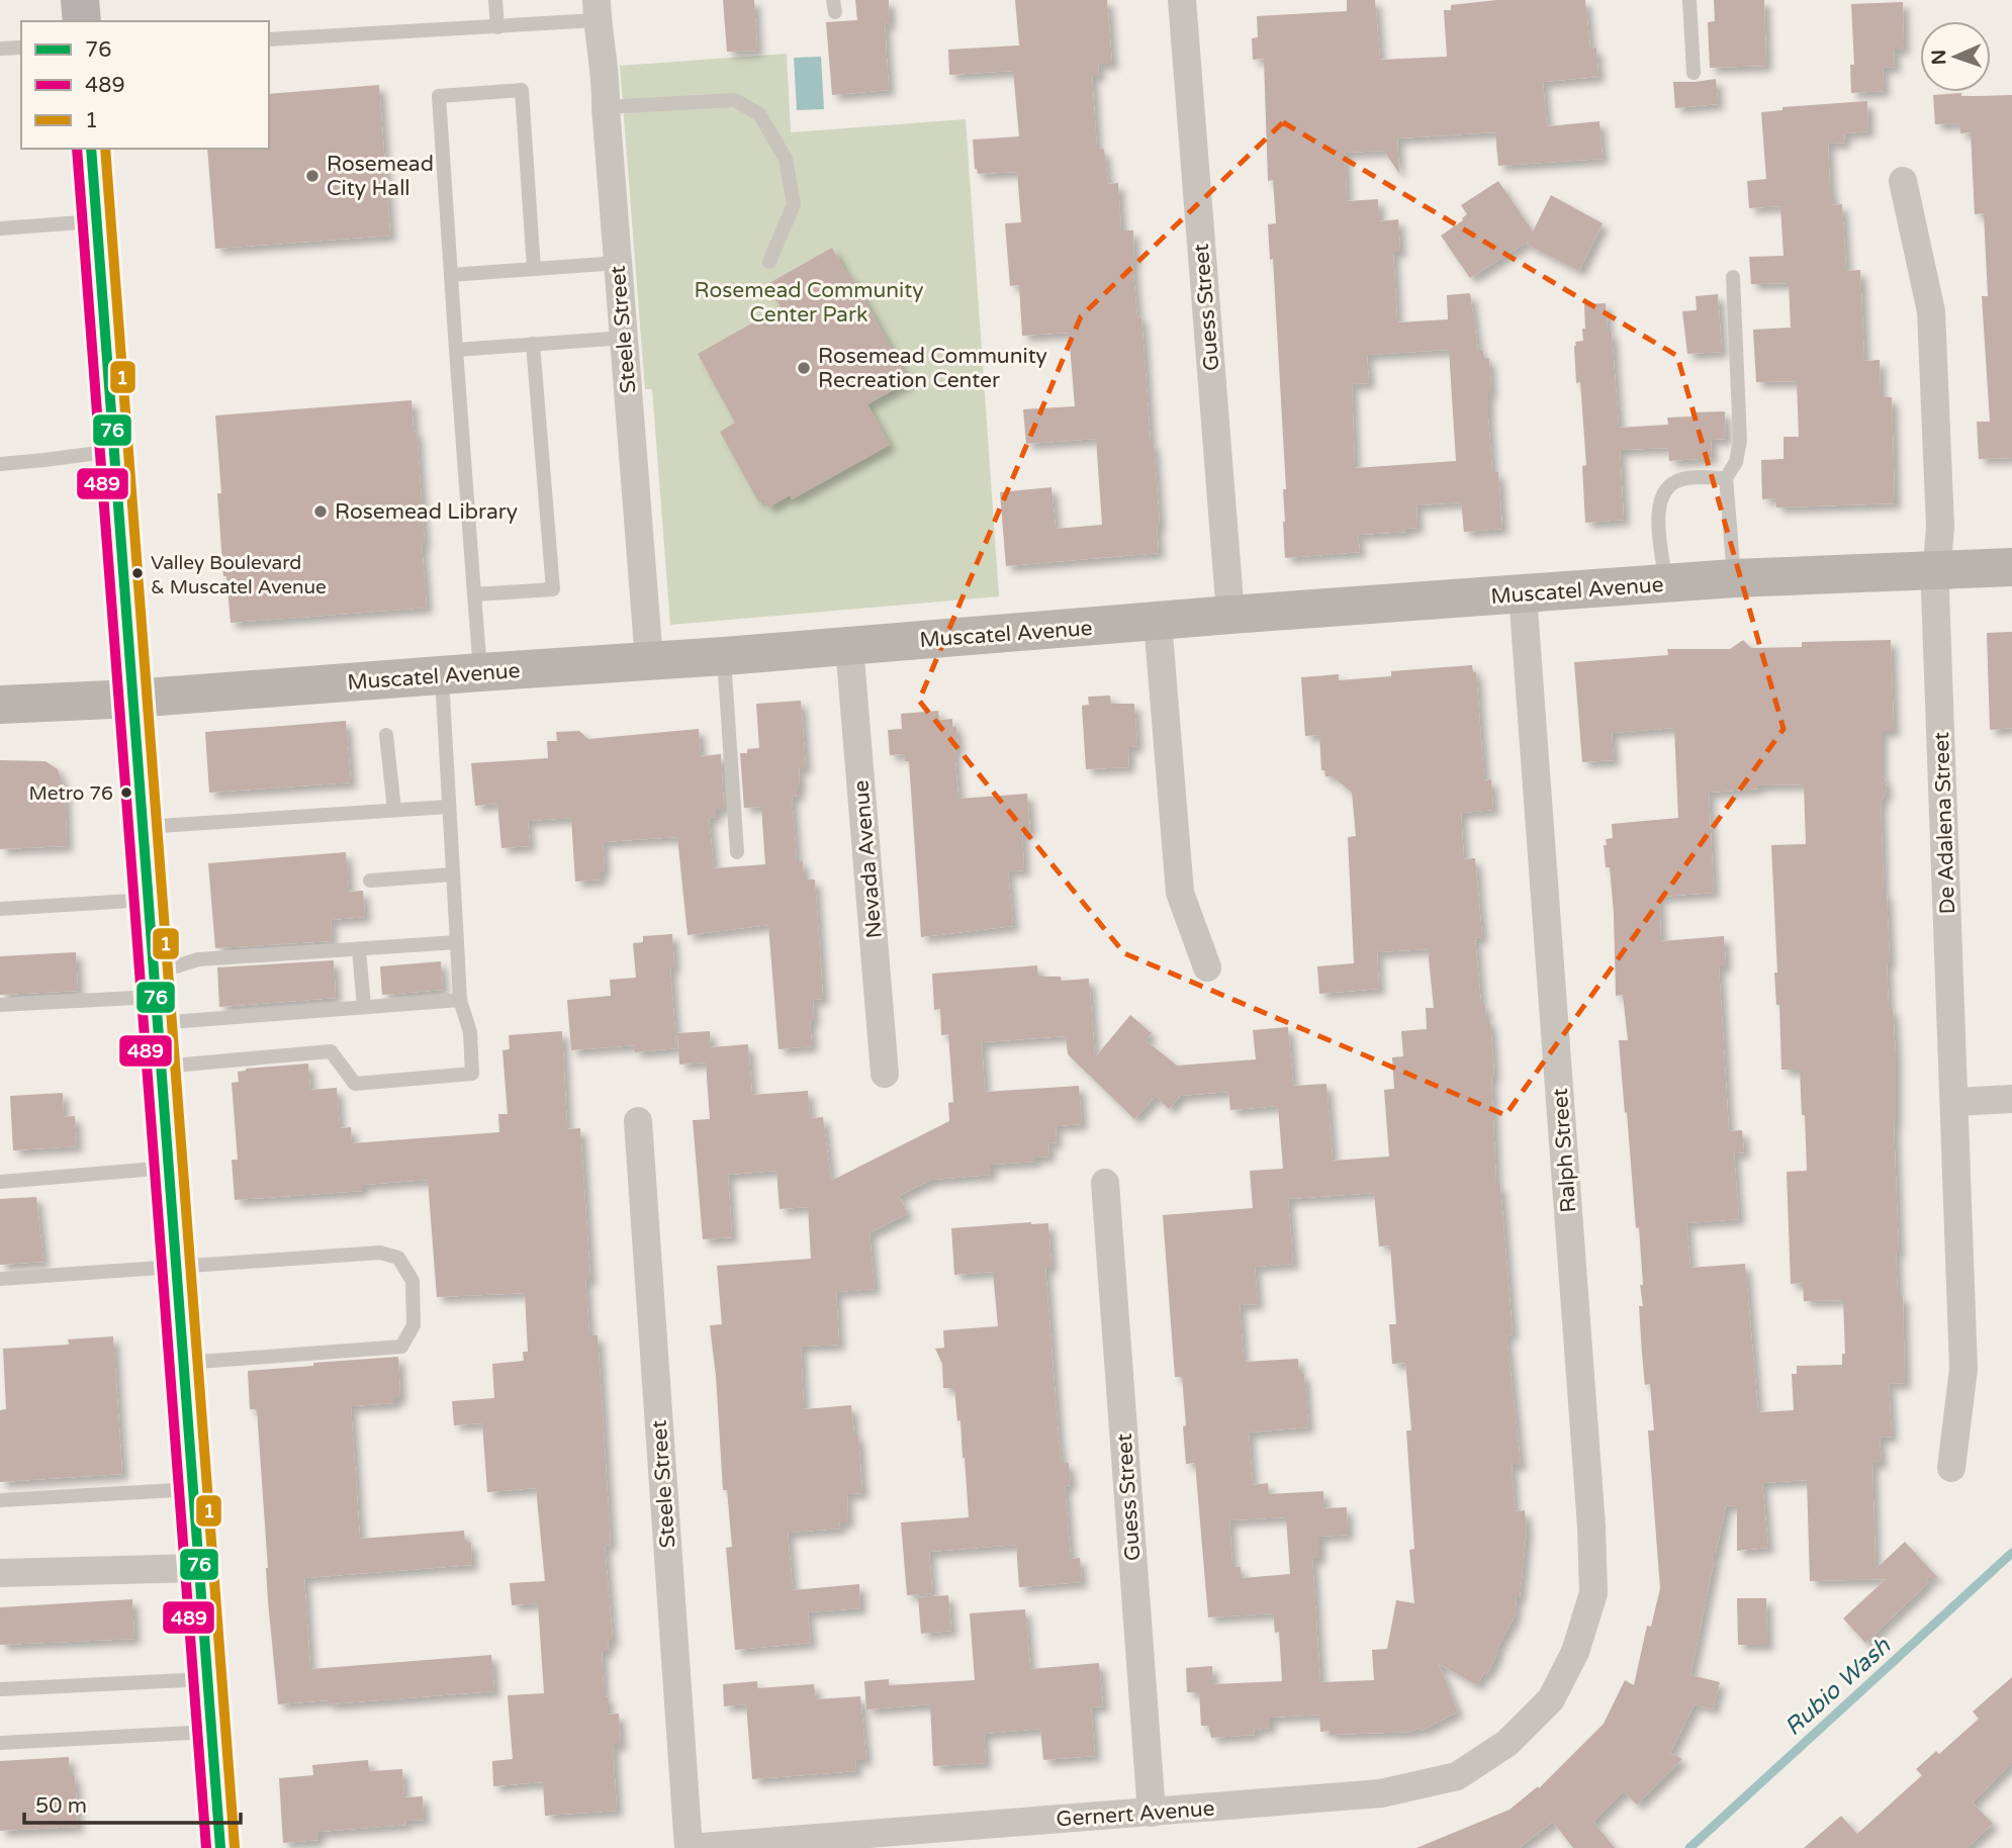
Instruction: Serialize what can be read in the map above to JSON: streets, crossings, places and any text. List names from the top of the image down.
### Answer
{
  "streets": {
    "street": [
      "Guess Street",
      "Steele Street",
      "Muscatel Avenue",
      "De Adalena Street",
      "Nevada Avenue",
      "Ralph Street",
      "Gernert Avenue"
    ]
  },
  "crossings": [
    ["Guess Street", "Muscatel Avenue"],
    ["Guess Street", "Gernert Avenue"],
    ["Steele Street", "Muscatel Avenue"],
    ["Steele Street", "Gernert Avenue"],
    ["Muscatel Avenue", "De Adalena Street"],
    ["Muscatel Avenue", "Nevada Avenue"],
    ["Muscatel Avenue", "Ralph Street"],
    ["Ralph Street", "Gernert Avenue"]
  ],
  "water": ["Rubio Wash"],
  "parks": ["Rosemead Community Center Park"],
  "places": [
    "Rosemead City Hall",
    "Rosemead Community Recreation Center",
    "Rosemead Library",
    "Valley Boulevard & Muscatel Avenue",
    "Metro 76"
  ],
  "lines": ["transit line 76", "transit line 489", "transit line 1"],
  "legend": ["76", "489", "1"],
  "scale_bar": "50 m",
  "north": "left"
}
